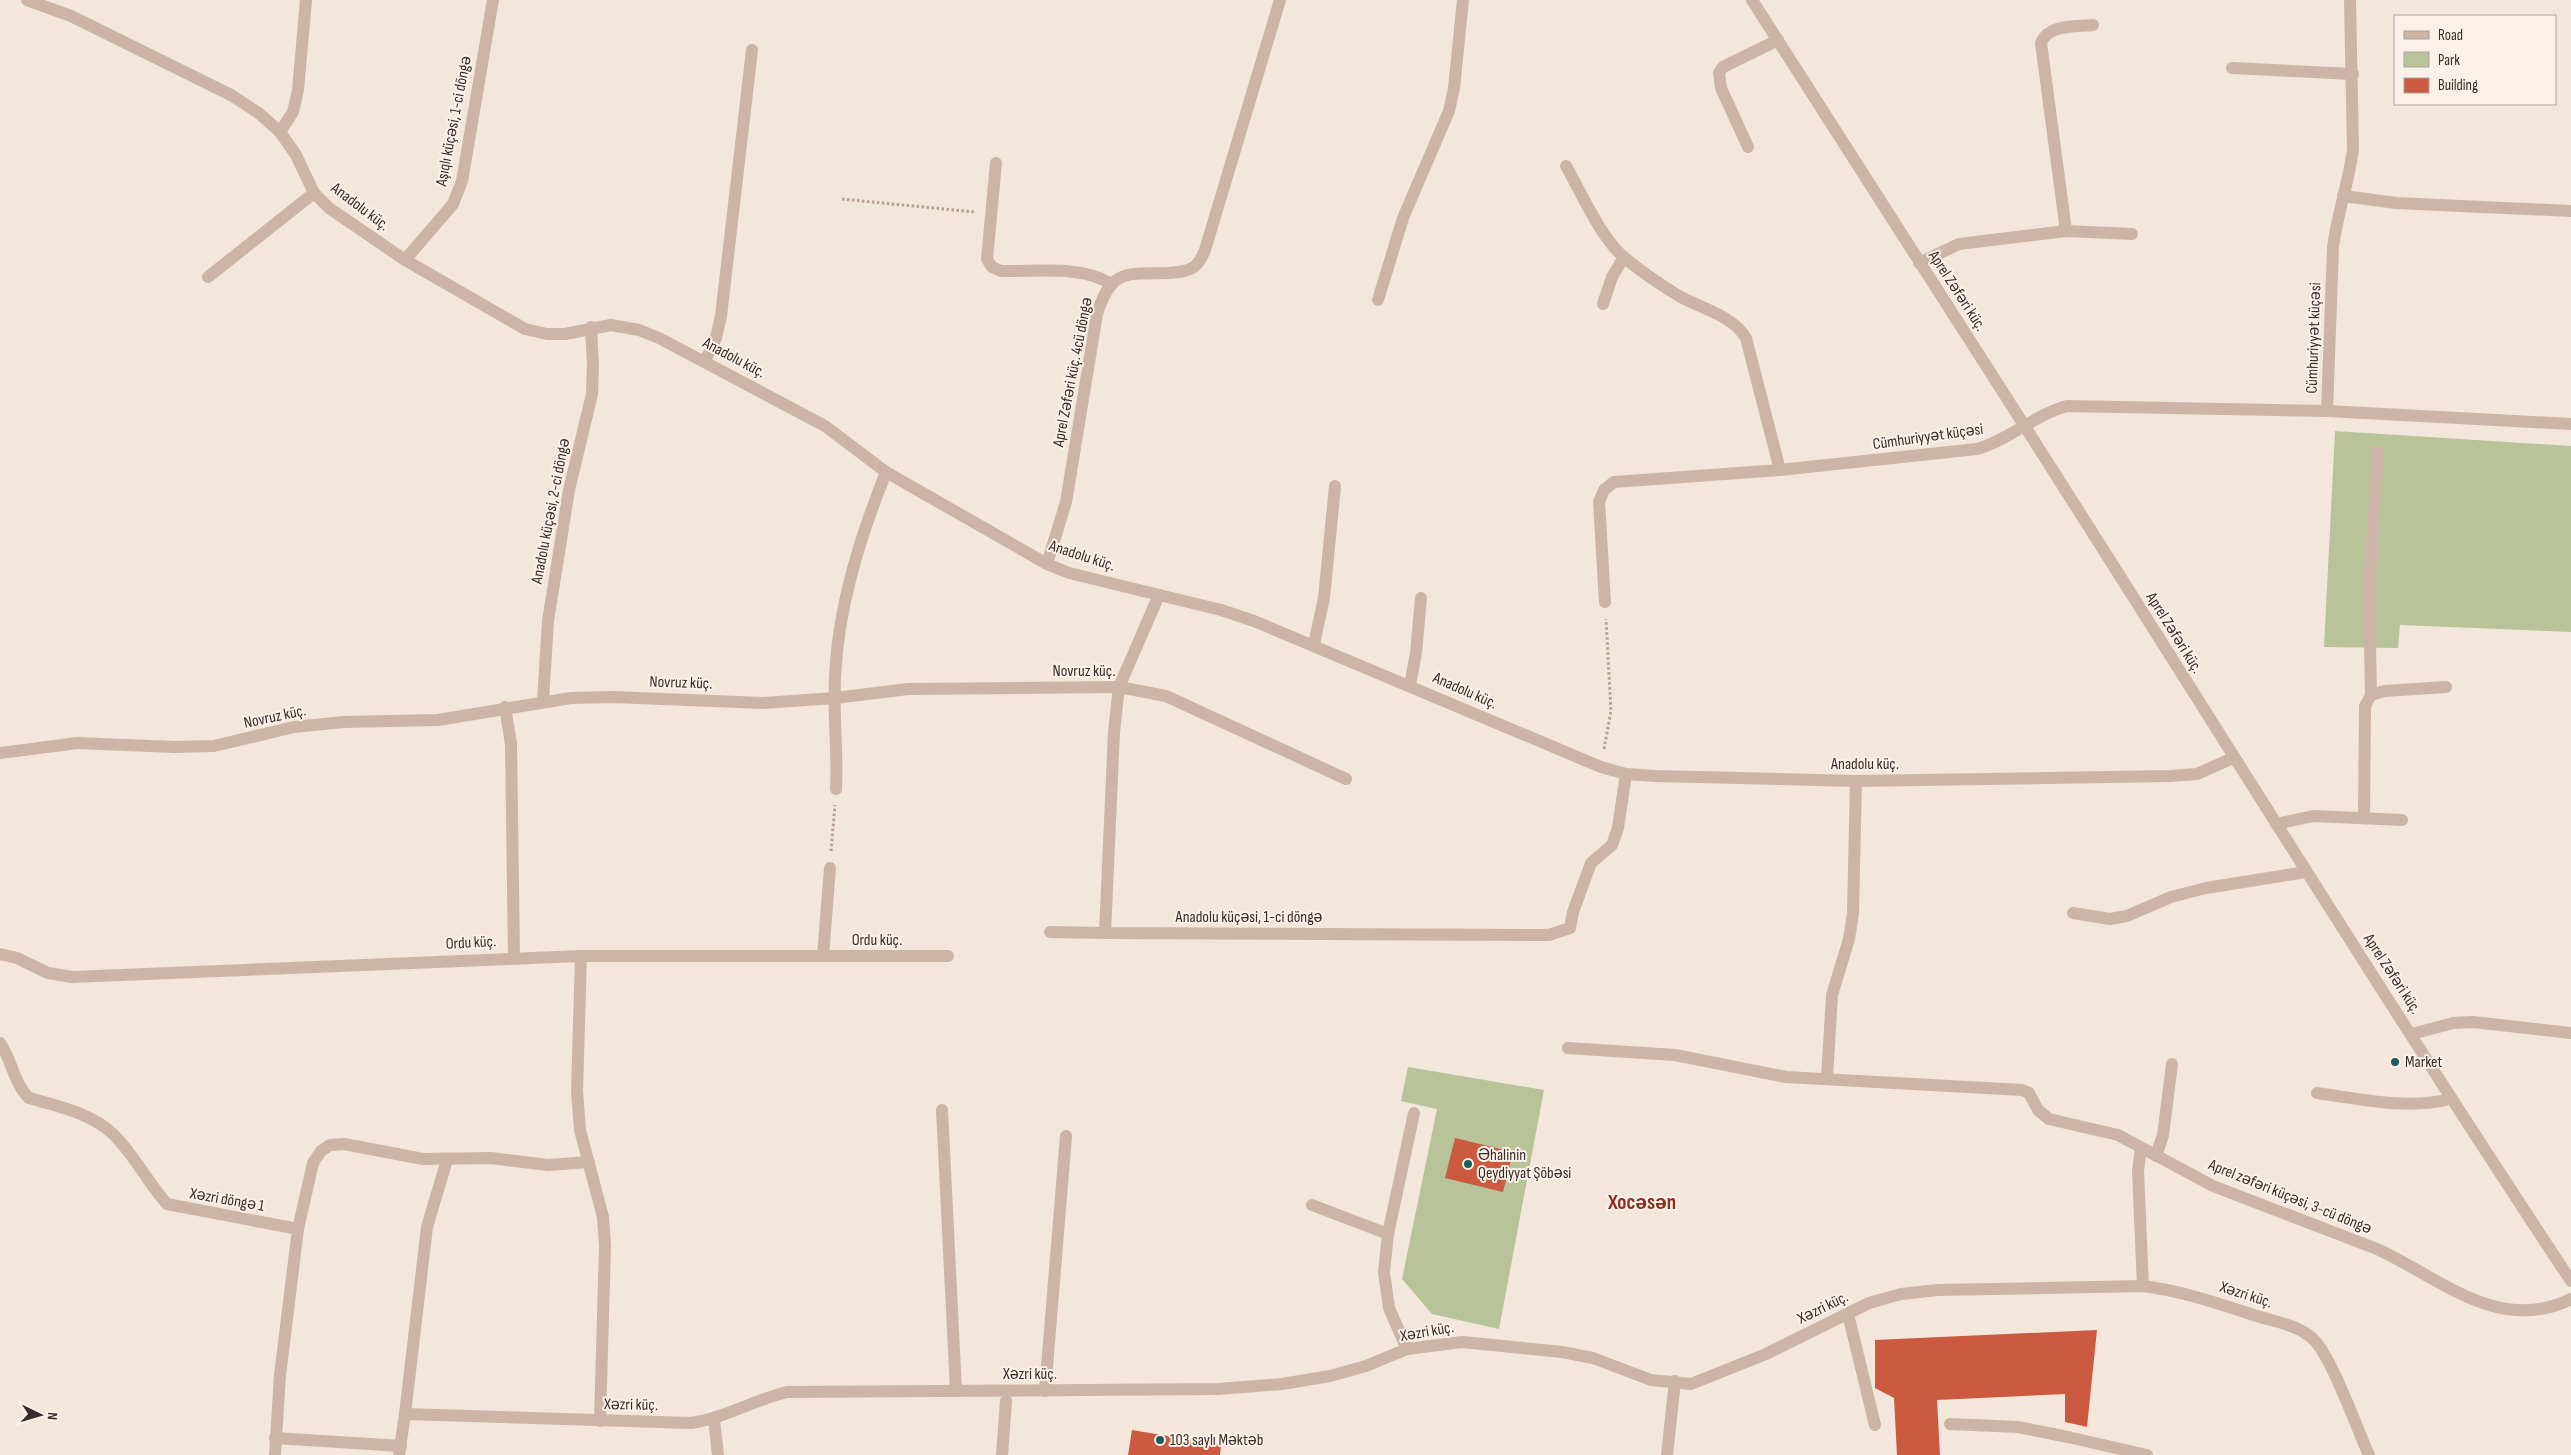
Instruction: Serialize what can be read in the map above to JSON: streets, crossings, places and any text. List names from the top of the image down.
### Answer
{
  "streets": {
    "street": [
      "Aşıqlı küçəsi, 1-ci döngə",
      "Anadolu küç.",
      "Aprel Zəfəri küç.",
      "Cümhuriyyət küçəsi",
      "Aprel Zəfəri küç. 4cü döngə",
      "Anadolu küçəsi, 2-ci döngə",
      "Novruz küç.",
      "Anadolu küçəsi, 1-ci döngə",
      "Ordu küç.",
      "Aprel zəfəri küçəsi, 3-cü döngə",
      "Xəzri döngə 1",
      "Xəzri küç."
    ]
  },
  "crossings": [
    ["Aşıqlı küçəsi, 1-ci döngə", "Anadolu küç."],
    ["Anadolu küç.", "Aprel Zəfəri küç."],
    ["Anadolu küç.", "Aprel Zəfəri küç. 4cü döngə"],
    ["Anadolu küç.", "Anadolu küçəsi, 2-ci döngə"],
    ["Anadolu küç.", "Anadolu küçəsi, 1-ci döngə"],
    ["Aprel Zəfəri küç.", "Cümhuriyyət küçəsi"],
    ["Anadolu küçəsi, 2-ci döngə", "Novruz küç."]
  ],
  "districts": ["Xocəsən"],
  "places": ["Market", "Əhalinin Qeydiyyat Şöbəsi", "103 saylı Məktəb"],
  "legend": ["Road", "Park", "Building"],
  "north": "right"
}
